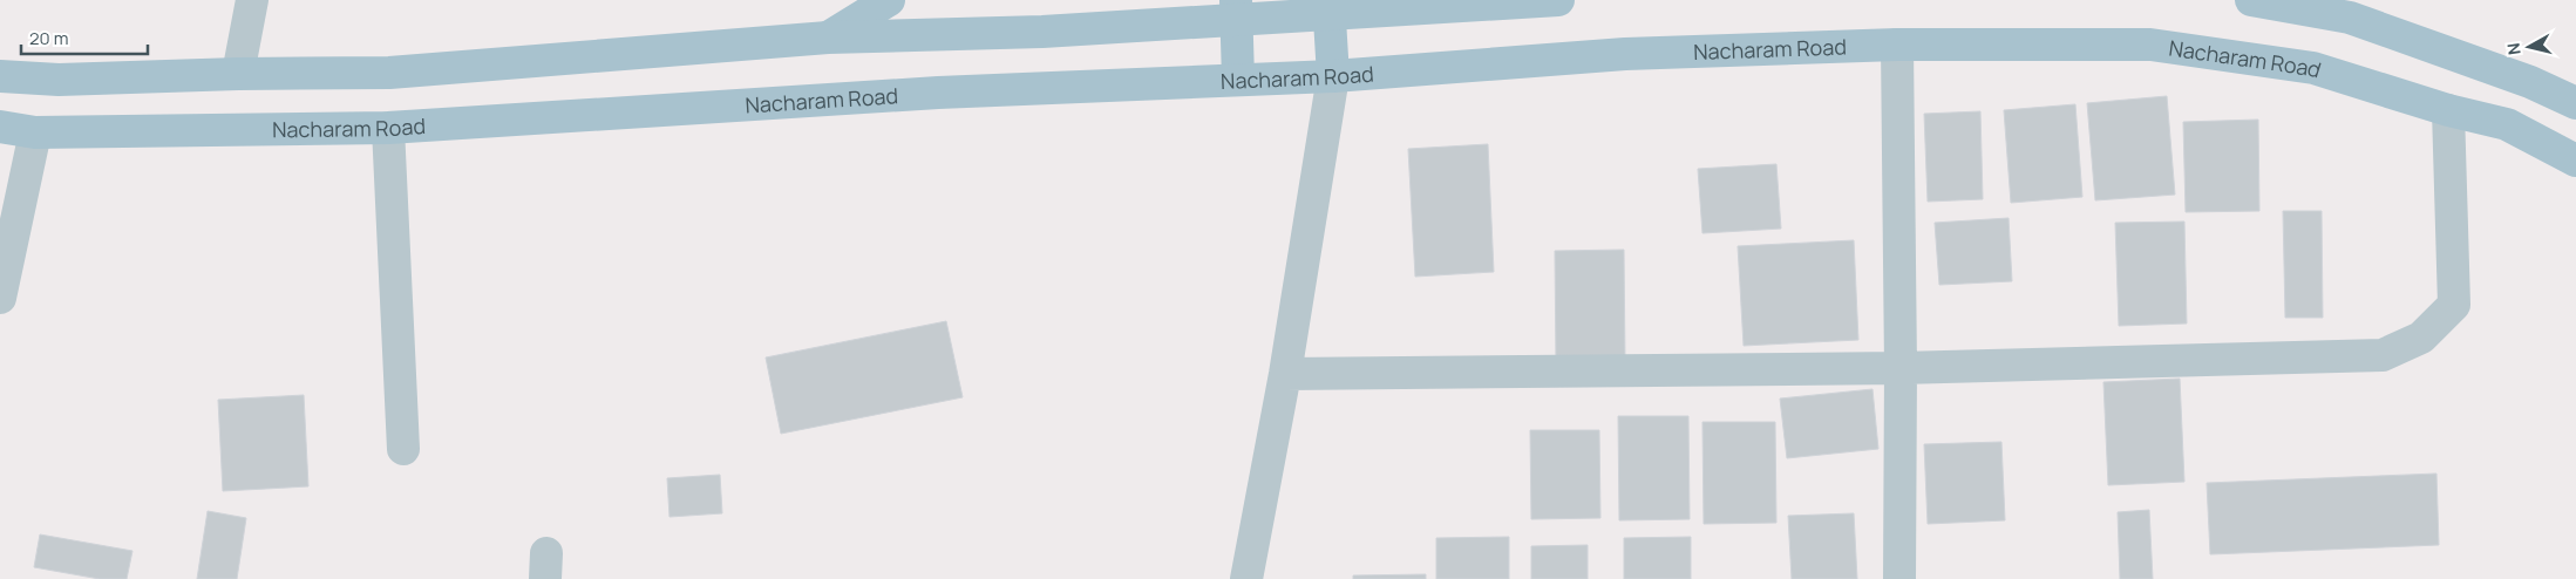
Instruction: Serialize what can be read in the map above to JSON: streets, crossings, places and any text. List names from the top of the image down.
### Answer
{
  "streets": {
    "main road": ["Nacharam Road"]
  },
  "scale_bar": "20 m",
  "north": "left"
}
